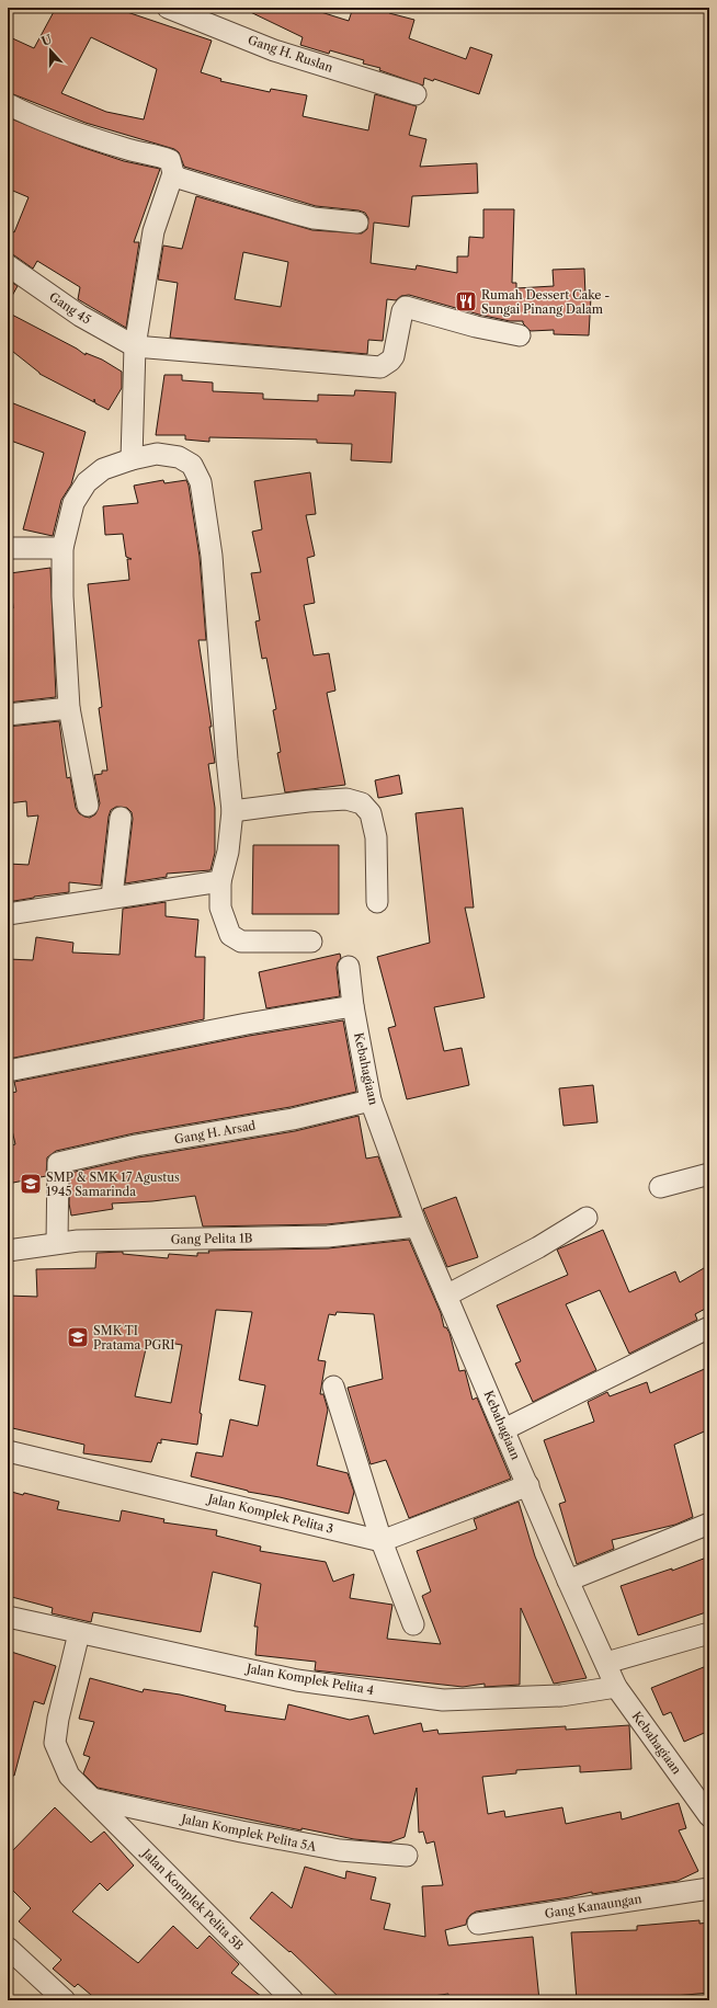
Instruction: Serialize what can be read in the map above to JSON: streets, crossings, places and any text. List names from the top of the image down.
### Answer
{
  "streets": {
    "street": [
      "Gang H. Ruslan",
      "Gang 45",
      "Kebahagiaan",
      "Gang H. Arsad",
      "Gang Pelita 1B",
      "Jalan Komplek Pelita 3",
      "Jalan Komplek Pelita 4",
      "Jalan Komplek Pelita 5A",
      "Jalan Komplek Pelita 5B",
      "Gang Kanaungan"
    ]
  },
  "crossings": [
    ["Kebahagiaan", "Gang H. Arsad"],
    ["Kebahagiaan", "Gang Pelita 1B"],
    ["Kebahagiaan", "Jalan Komplek Pelita 4"],
    ["Gang H. Arsad", "Gang Pelita 1B"],
    ["Jalan Komplek Pelita 4", "Jalan Komplek Pelita 5B"],
    ["Jalan Komplek Pelita 5A", "Jalan Komplek Pelita 5B"]
  ],
  "places": {
    "restaurant": ["Rumah Dessert Cake - Sungai Pinang Dalam"],
    "school or university": ["SMP & SMK 17 Agustus 1945 Samarinda", "SMK TI Pratama PGRI"]
  },
  "north": "top"
}
